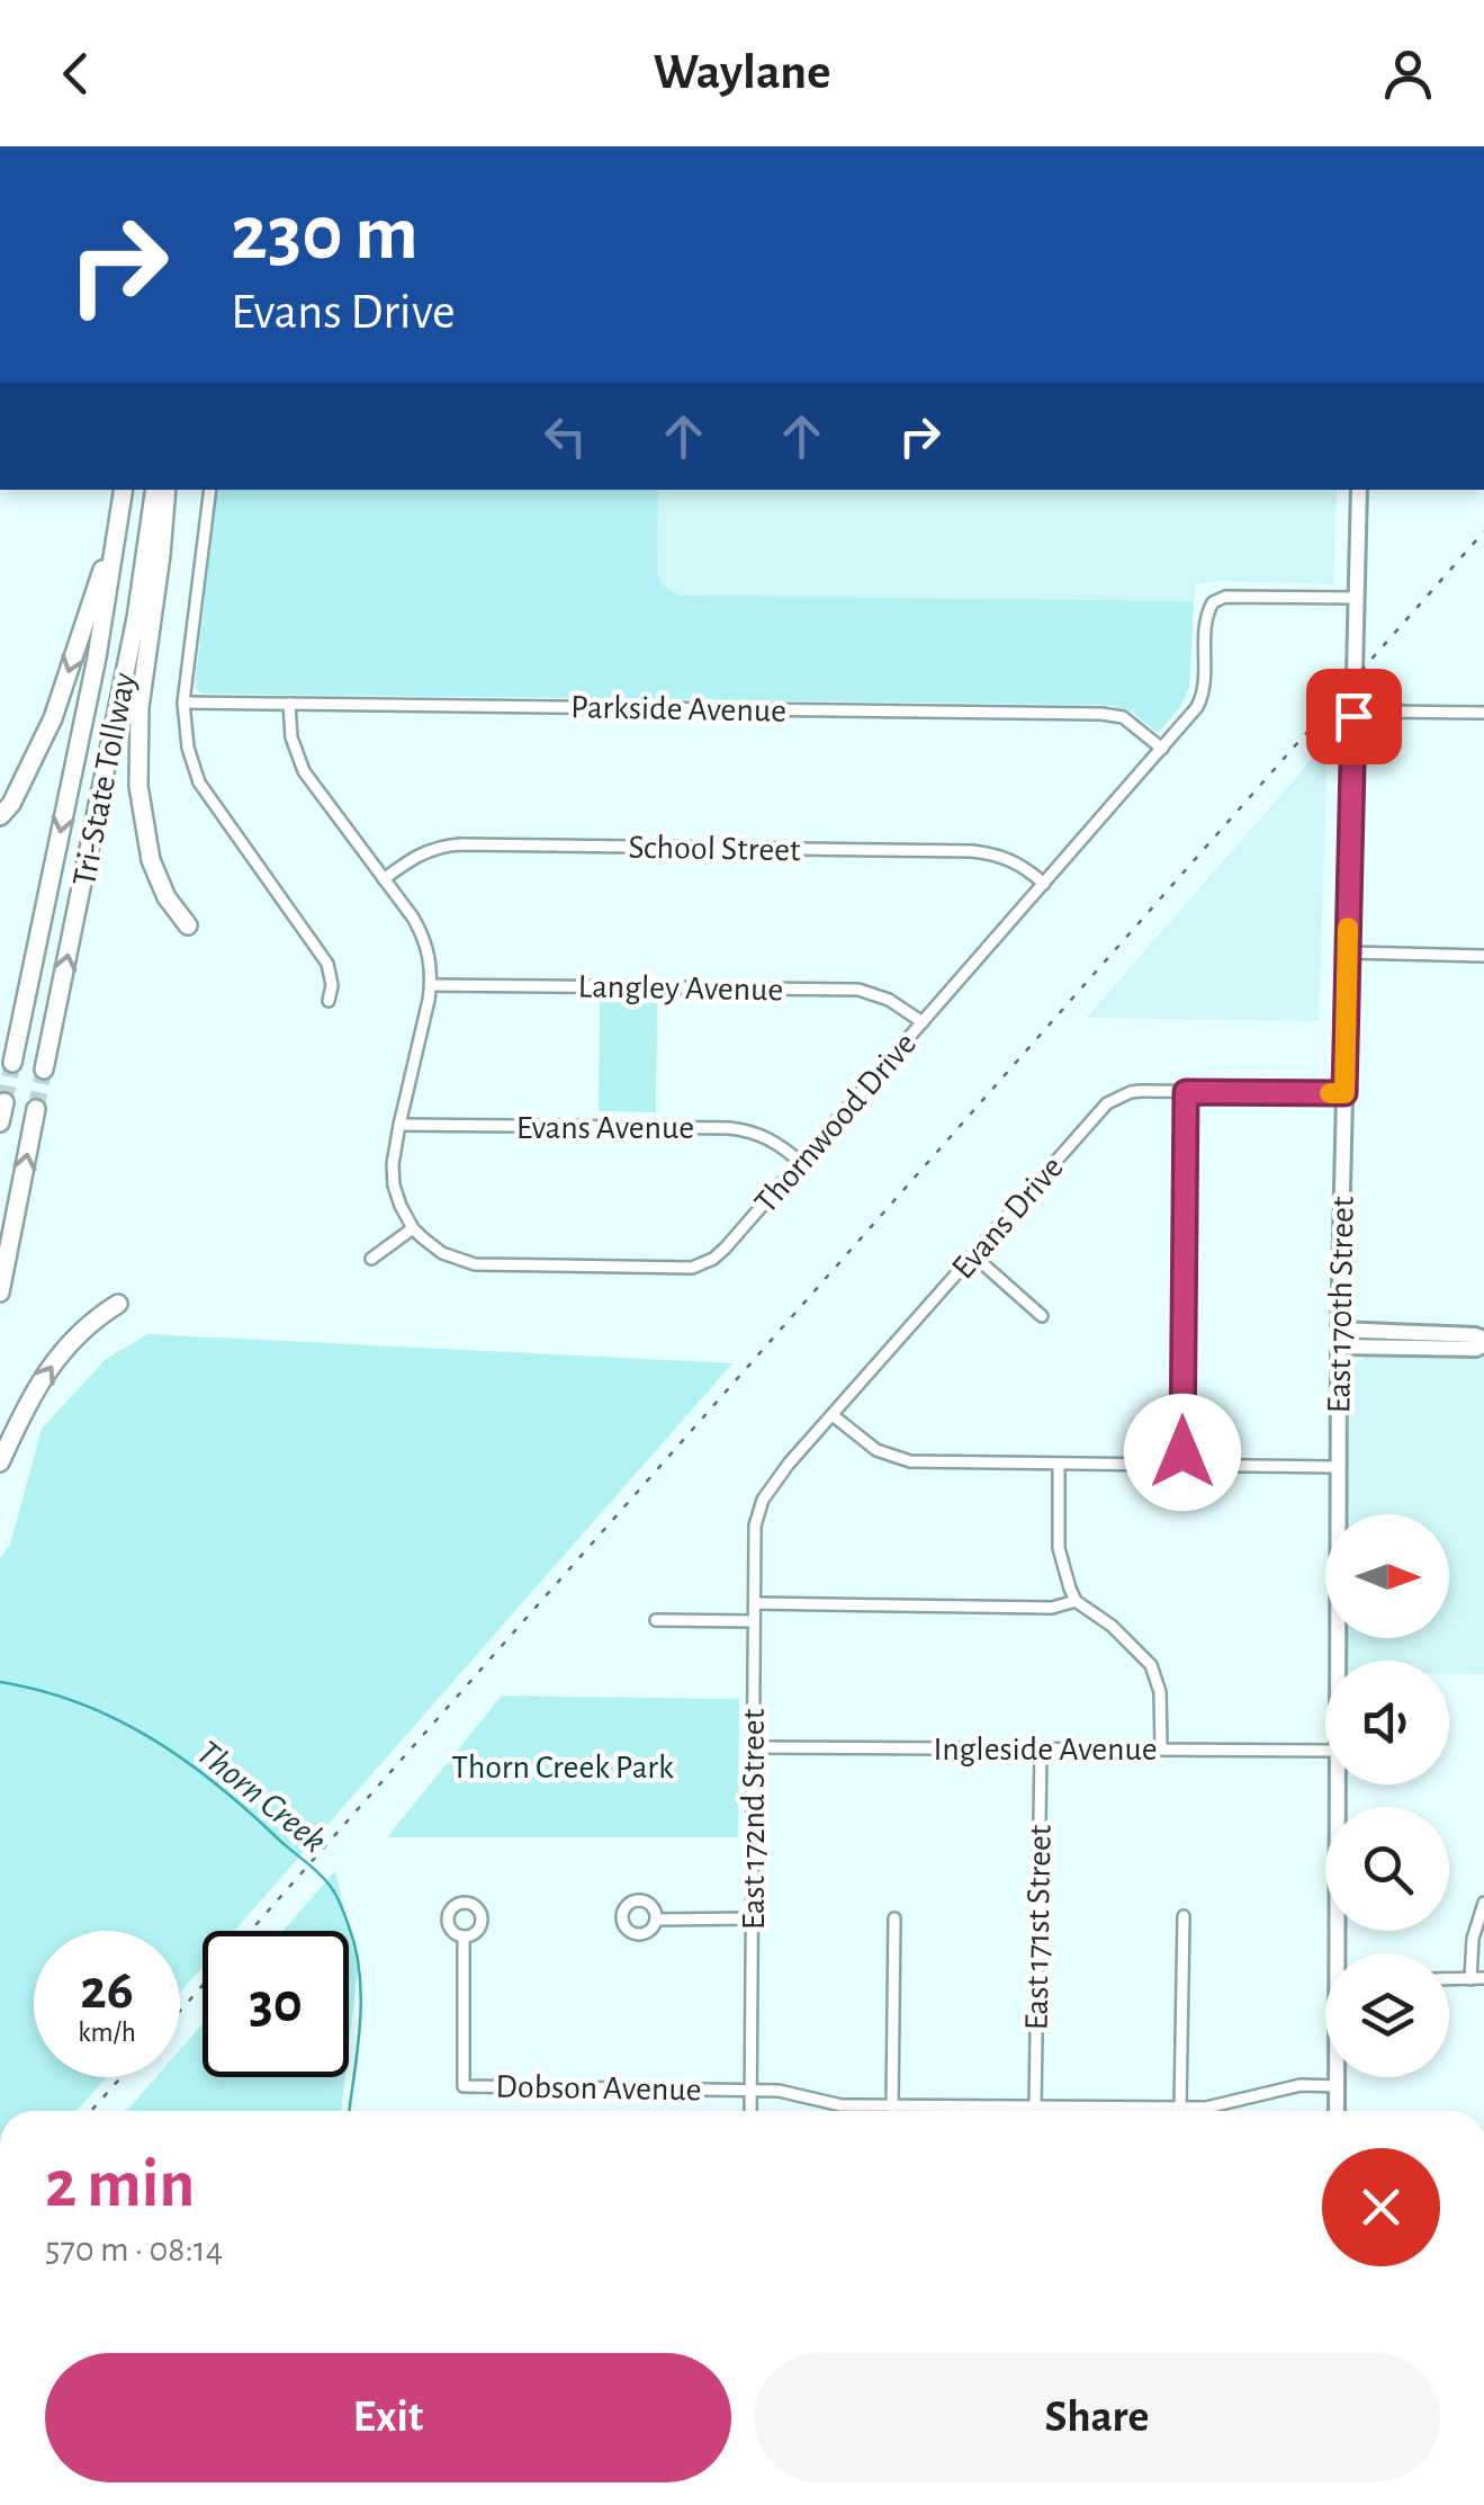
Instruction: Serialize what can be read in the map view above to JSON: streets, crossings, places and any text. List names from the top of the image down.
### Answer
{
  "streets": {
    "highway": ["Tri-State Tollway"],
    "street": [
      "Parkside Avenue",
      "School Street",
      "Langley Avenue",
      "Thornwood Drive",
      "Evans Avenue",
      "Evans Drive",
      "East 170th Street",
      "Ingleside Avenue",
      "East 172nd Street",
      "East 171st Street",
      "Dobson Avenue"
    ]
  },
  "crossings": [
    ["Parkside Avenue", "Thornwood Drive"],
    ["School Street", "Thornwood Drive"],
    ["Langley Avenue", "Thornwood Drive"],
    ["Thornwood Drive", "Evans Avenue"],
    ["Thornwood Drive", "East 170th Street"],
    ["Evans Drive", "East 170th Street"],
    ["Evans Drive", "East 172nd Street"],
    ["East 170th Street", "Dobson Avenue"],
    ["Ingleside Avenue", "East 172nd Street"],
    ["Ingleside Avenue", "East 171st Street"],
    ["East 172nd Street", "Dobson Avenue"],
    ["East 171st Street", "Dobson Avenue"]
  ],
  "water": ["Thorn Creek"],
  "parks": ["Thorn Creek Park"],
  "north": "right",
  "page": {
    "header": "Waylane",
    "turn": ["230 m", "Evans Drive"],
    "speed": "26 km/h",
    "limit": "30",
    "heading": ["2 min", "570 m · 08:14"],
    "buttons": ["Exit", "Share"]
  }
}
